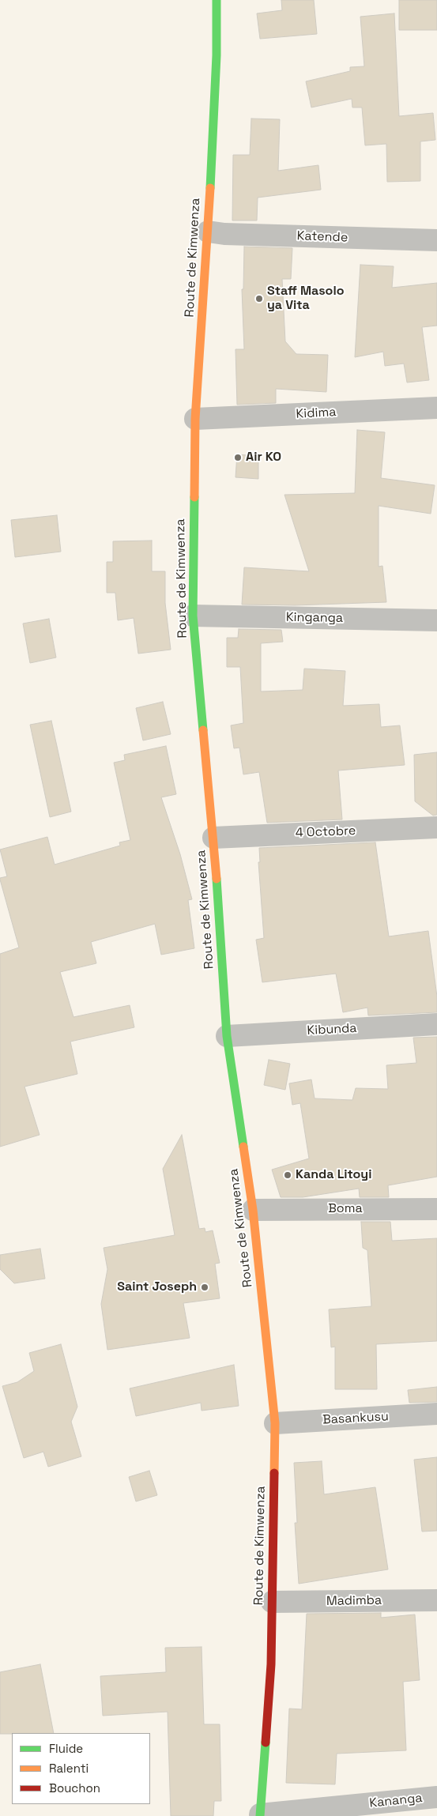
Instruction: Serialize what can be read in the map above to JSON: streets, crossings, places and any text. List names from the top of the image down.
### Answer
{
  "streets": {
    "street": [
      "Katende",
      "Route de Kimwenza",
      "Kidima",
      "Kinganga",
      "4 Octobre",
      "Kibunda",
      "Boma",
      "Basankusu",
      "Madimba",
      "Kananga"
    ]
  },
  "crossings": [
    ["Katende", "Route de Kimwenza"],
    ["Route de Kimwenza", "Kidima"],
    ["Route de Kimwenza", "Kinganga"],
    ["Route de Kimwenza", "4 Octobre"],
    ["Route de Kimwenza", "Kibunda"],
    ["Route de Kimwenza", "Boma"],
    ["Route de Kimwenza", "Basankusu"],
    ["Route de Kimwenza", "Madimba"],
    ["Route de Kimwenza", "Kananga"]
  ],
  "places": [
    "Staff Masolo ya Vita",
    "Air KO",
    "Kanda Litoyi",
    "Saint Joseph"
  ],
  "legend": ["Fluide", "Ralenti", "Bouchon"]
}
